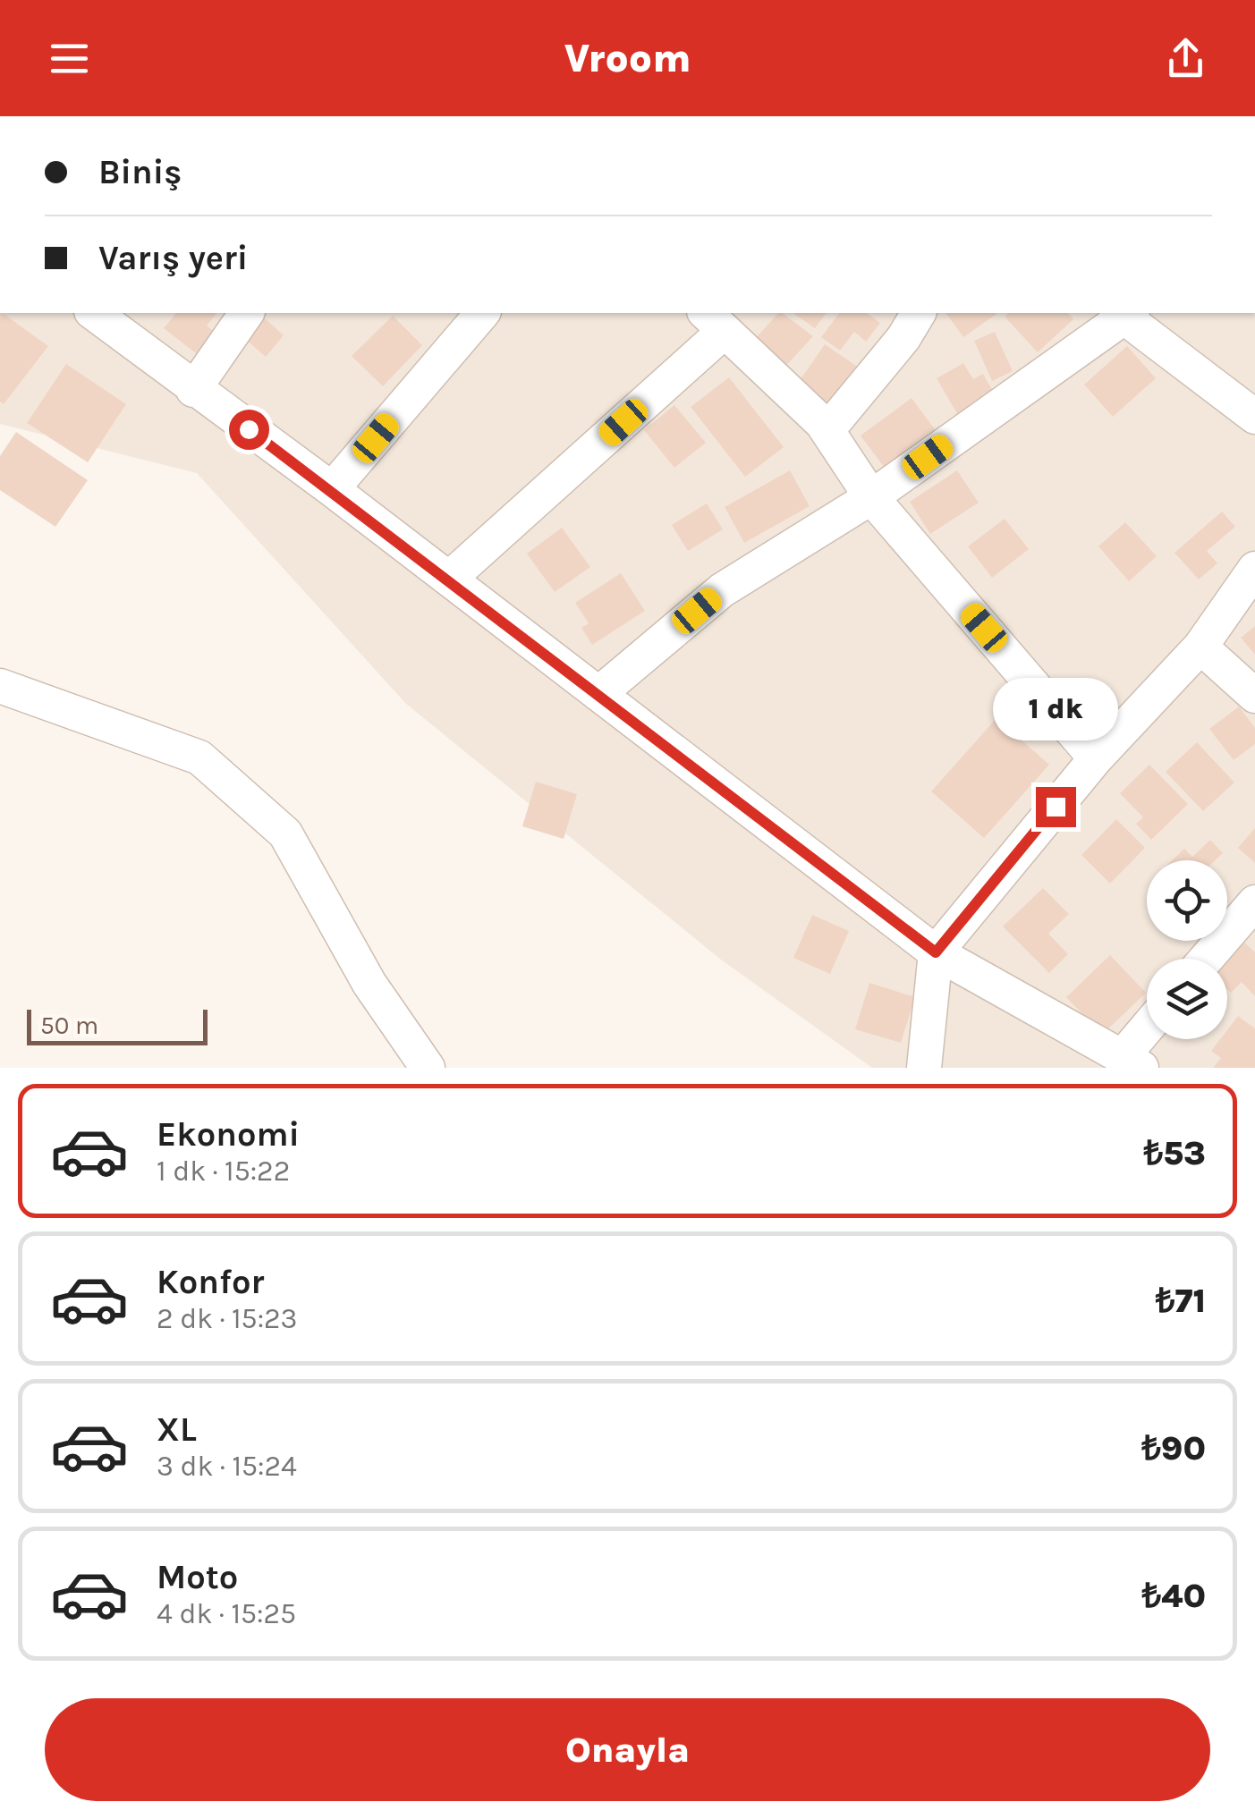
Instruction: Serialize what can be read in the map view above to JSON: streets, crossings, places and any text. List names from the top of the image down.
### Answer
{
  "scale_bar": "50 m",
  "page": {
    "header": "Vroom",
    "banner": ["Biniş", "Varış yeri"],
    "bubble": "1 dk",
    "scale": "50 m",
    "list": [
      {
        "name": "Ekonomi",
        "note": "1 dk · 15:22",
        "value": "₺53"
      },
      {
        "name": "Konfor",
        "note": "2 dk · 15:23",
        "value": "₺71"
      },
      {
        "name": "XL",
        "note": "3 dk · 15:24",
        "value": "₺90"
      },
      {
        "name": "Moto",
        "note": "4 dk · 15:25",
        "value": "₺40"
      }
    ],
    "buttons": "Onayla"
  }
}
